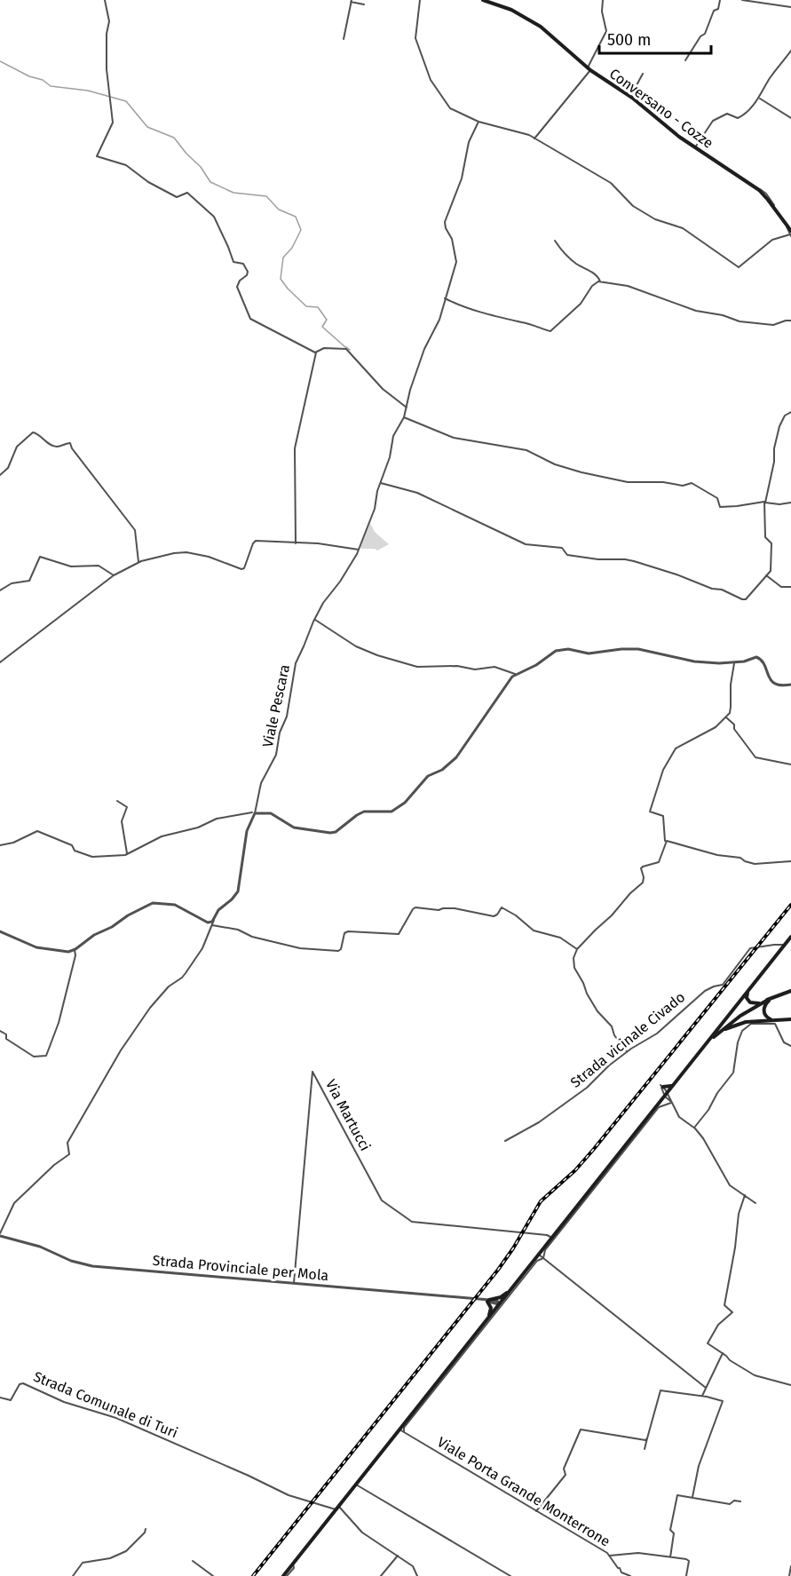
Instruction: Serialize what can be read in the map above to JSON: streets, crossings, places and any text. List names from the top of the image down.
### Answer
{
  "streets": {
    "main road": ["Conversano - Cozze"],
    "street": [
      "Viale Pescara",
      "Strada vicinale Civado",
      "Via Martucci",
      "Strada Provinciale per Mola",
      "Strada Comunale di Turi",
      "Viale Porta Grande Monterrone"
    ]
  },
  "crossings": [
    ["Via Martucci", "Strada Provinciale per Mola"]
  ],
  "scale_bar": "500 m"
}
